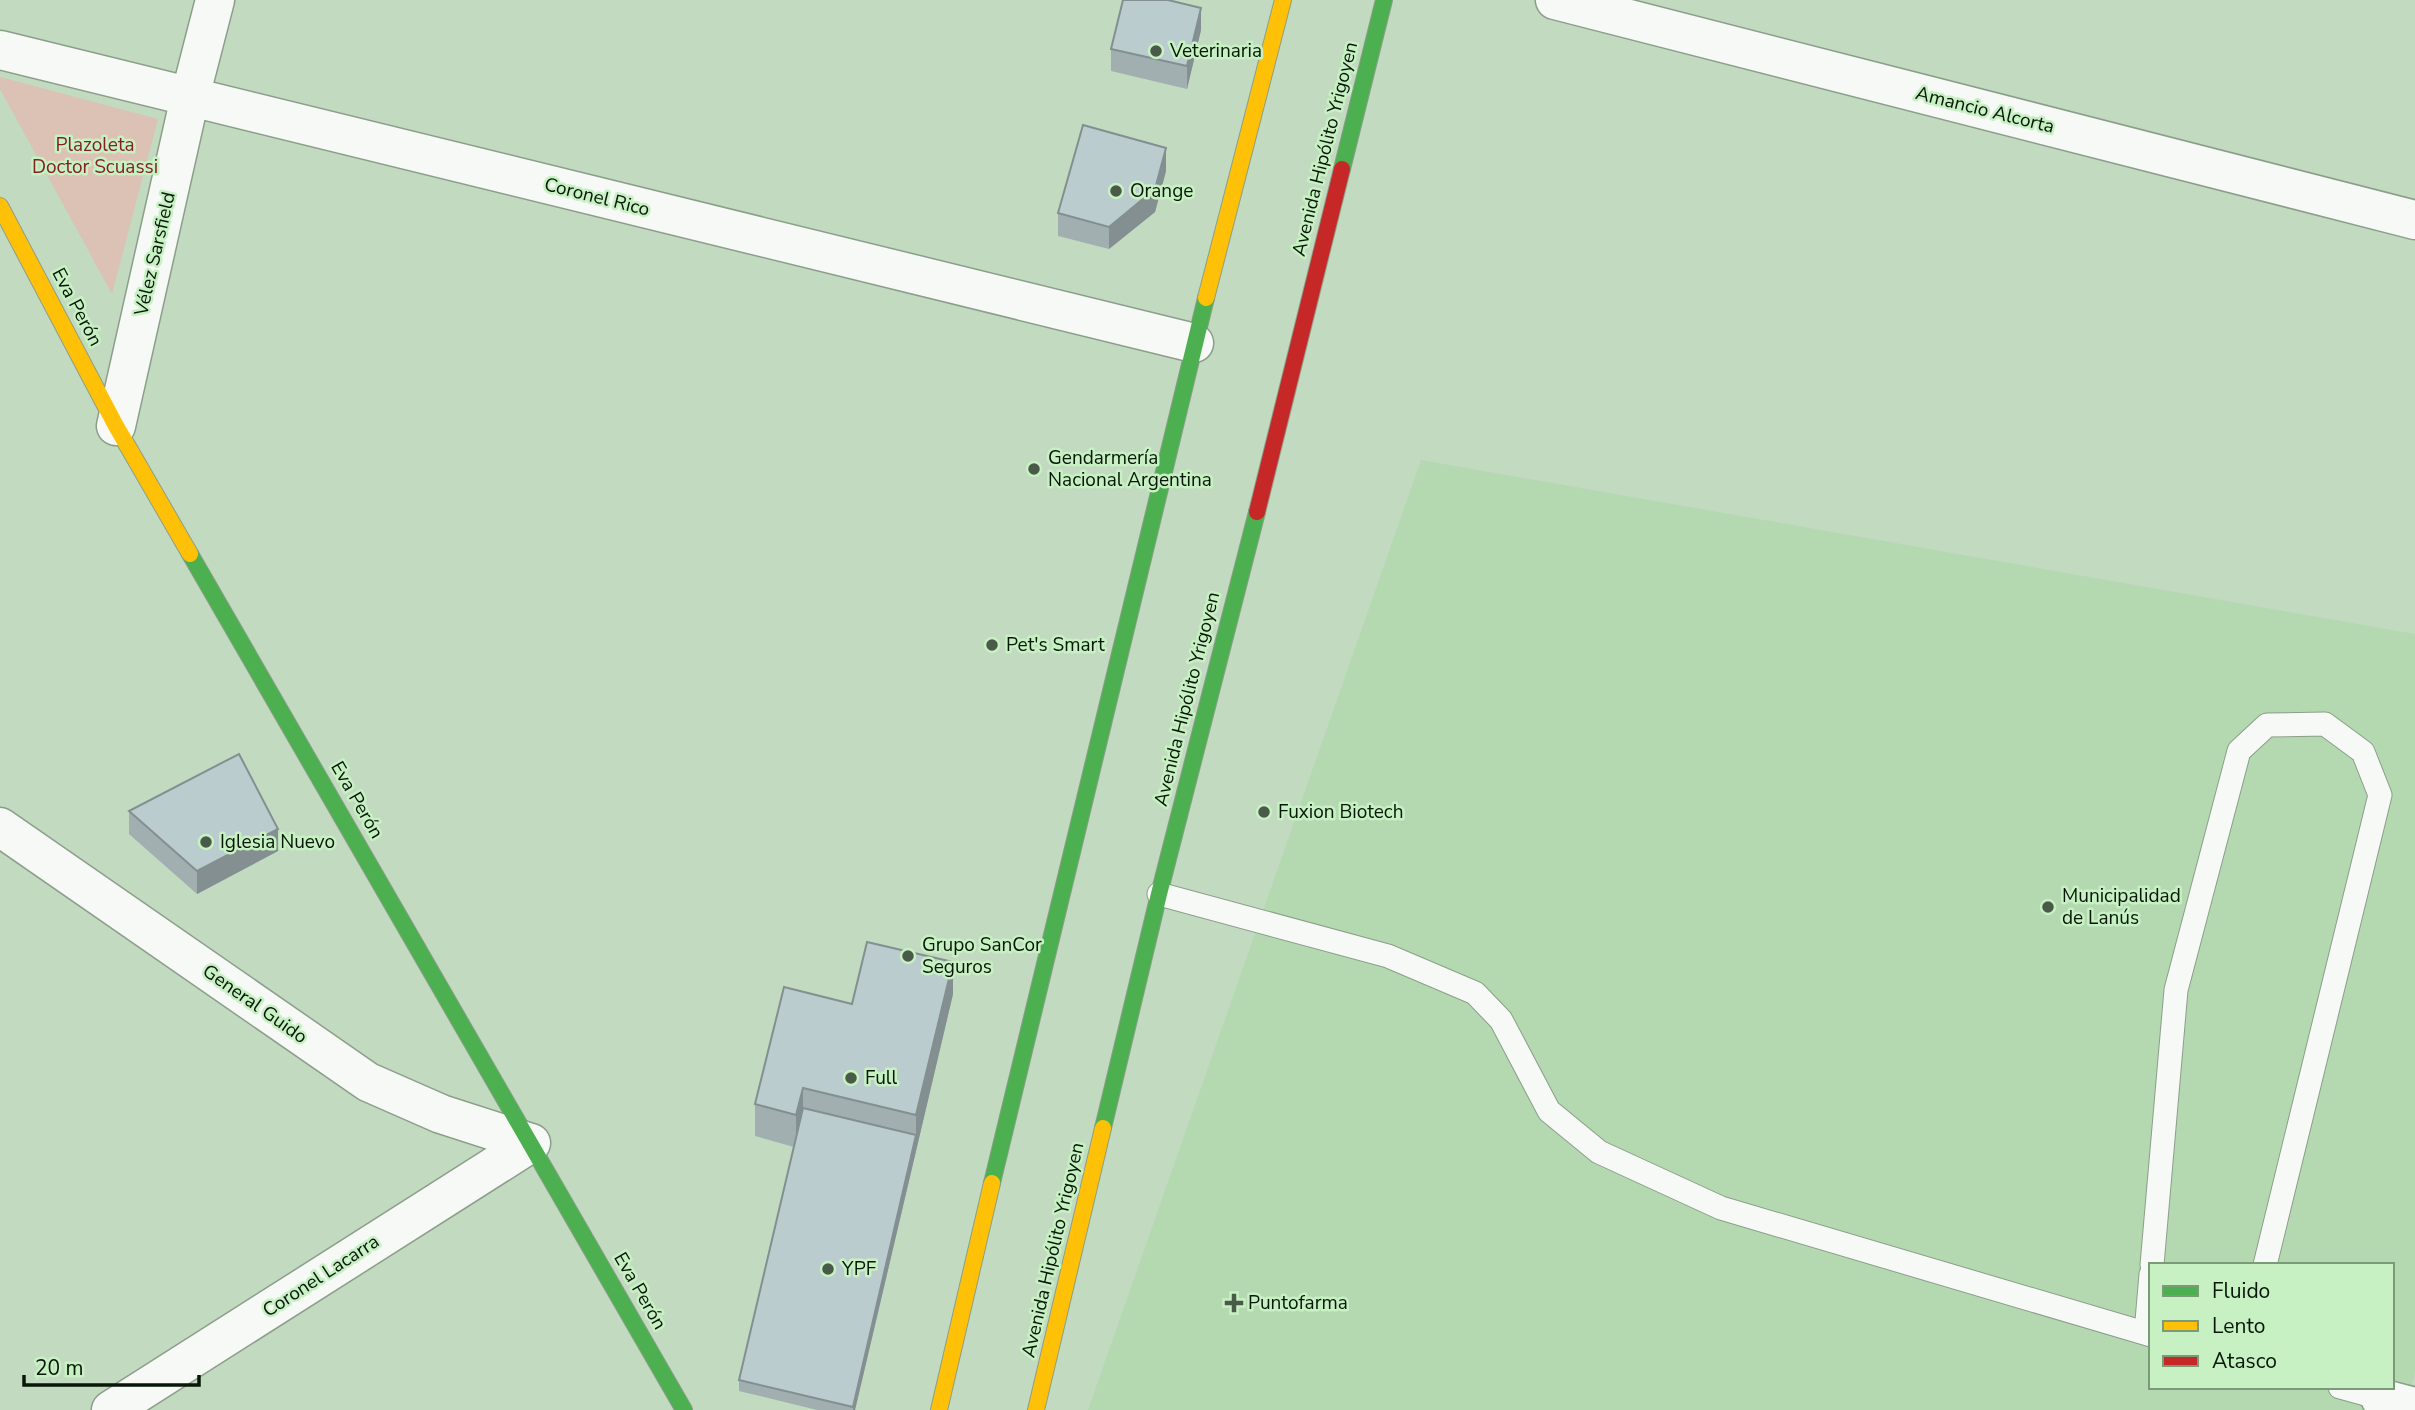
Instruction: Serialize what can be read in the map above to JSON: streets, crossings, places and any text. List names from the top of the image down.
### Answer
{
  "streets": {
    "main road": ["Avenida Hipólito Yrigoyen", "Eva Perón"],
    "street": [
      "Amancio Alcorta",
      "Coronel Rico",
      "Vélez Sarsfield",
      "General Guido",
      "Coronel Lacarra"
    ]
  },
  "crossings": [
    ["Coronel Rico", "Vélez Sarsfield"],
    ["Vélez Sarsfield", "Eva Perón"],
    ["Eva Perón", "General Guido"],
    ["Eva Perón", "Coronel Lacarra"],
    ["General Guido", "Coronel Lacarra"]
  ],
  "parks": ["Plazoleta Doctor Scuassi"],
  "places": {
    "other": [
      "Veterinaria",
      "Orange",
      "Gendarmería Nacional Argentina",
      "Pet's Smart",
      "Fuxion Biotech",
      "Iglesia Nuevo",
      "Municipalidad de Lanús",
      "Grupo SanCor Seguros",
      "Full",
      "YPF"
    ],
    "health": ["Puntofarma"]
  },
  "legend": ["Fluido", "Lento", "Atasco"],
  "scale_bar": "20 m"
}
